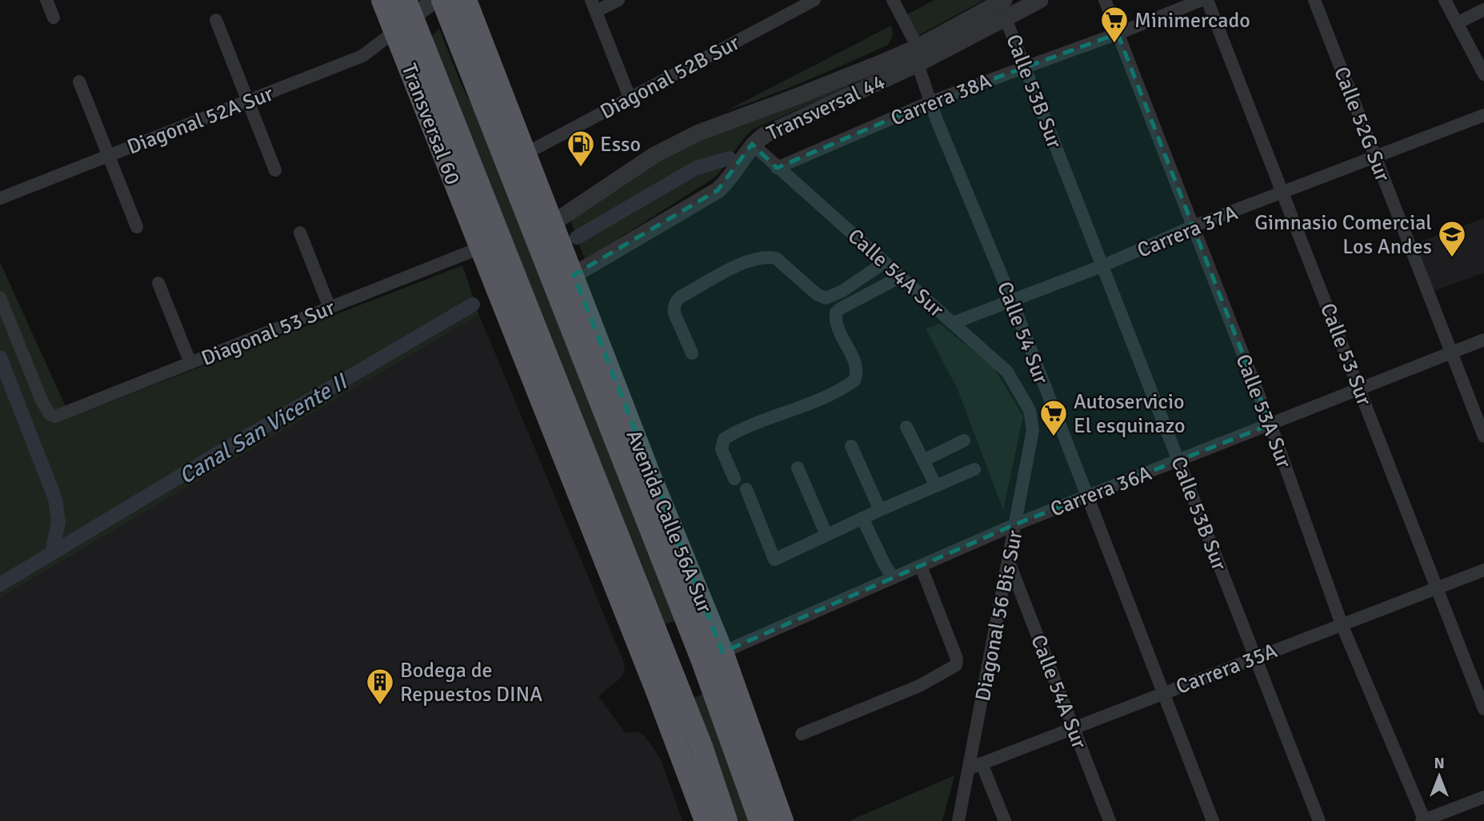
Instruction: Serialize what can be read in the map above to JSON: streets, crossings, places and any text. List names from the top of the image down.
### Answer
{
  "streets": {
    "highway": ["Transversal 60", "Avenida Calle 56A Sur"],
    "street": [
      "Diagonal 52B Sur",
      "Calle 53B Sur",
      "Carrera 38A",
      "Transversal 44",
      "Diagonal 52A Sur",
      "Calle 52G Sur",
      "Carrera 37A",
      "Calle 54A Sur",
      "Diagonal 53 Sur",
      "Calle 54 Sur",
      "Calle 53 Sur",
      "Calle 53A Sur",
      "Carrera 36A",
      "Diagonal 56 Bis Sur",
      "Carrera 35A"
    ]
  },
  "crossings": [
    ["Calle 53B Sur", "Carrera 38A"],
    ["Calle 53B Sur", "Transversal 44"],
    ["Calle 53B Sur", "Carrera 37A"],
    ["Calle 53B Sur", "Carrera 36A"],
    ["Calle 53B Sur", "Carrera 35A"],
    ["Carrera 38A", "Calle 54A Sur"],
    ["Carrera 38A", "Calle 54 Sur"],
    ["Carrera 38A", "Calle 53A Sur"],
    ["Transversal 44", "Calle 54A Sur"],
    ["Transversal 44", "Calle 54 Sur"],
    ["Transversal 44", "Avenida Calle 56A Sur"],
    ["Diagonal 52A Sur", "Transversal 60"],
    ["Transversal 60", "Diagonal 53 Sur"],
    ["Calle 52G Sur", "Carrera 37A"],
    ["Calle 52G Sur", "Carrera 36A"],
    ["Carrera 37A", "Calle 54A Sur"],
    ["Carrera 37A", "Calle 54 Sur"],
    ["Carrera 37A", "Calle 53 Sur"],
    ["Carrera 37A", "Calle 53A Sur"],
    ["Calle 54A Sur", "Diagonal 56 Bis Sur"],
    ["Calle 54A Sur", "Carrera 35A"],
    ["Calle 54 Sur", "Carrera 36A"],
    ["Calle 54 Sur", "Carrera 35A"],
    ["Calle 53 Sur", "Carrera 36A"],
    ["Calle 53 Sur", "Carrera 35A"],
    ["Calle 53A Sur", "Carrera 36A"],
    ["Calle 53A Sur", "Carrera 35A"],
    ["Carrera 36A", "Avenida Calle 56A Sur"],
    ["Carrera 36A", "Diagonal 56 Bis Sur"],
    ["Diagonal 56 Bis Sur", "Carrera 35A"]
  ],
  "water": ["Canal San Vicente II"],
  "places": {
    "supermarket": ["Minimercado", "Autoservicio El esquinazo"],
    "fuel station": ["Esso"],
    "school or university": ["Gimnasio Comercial Los Andes"],
    "building": ["Bodega de Repuestos DINA"]
  },
  "north": "top"
}
